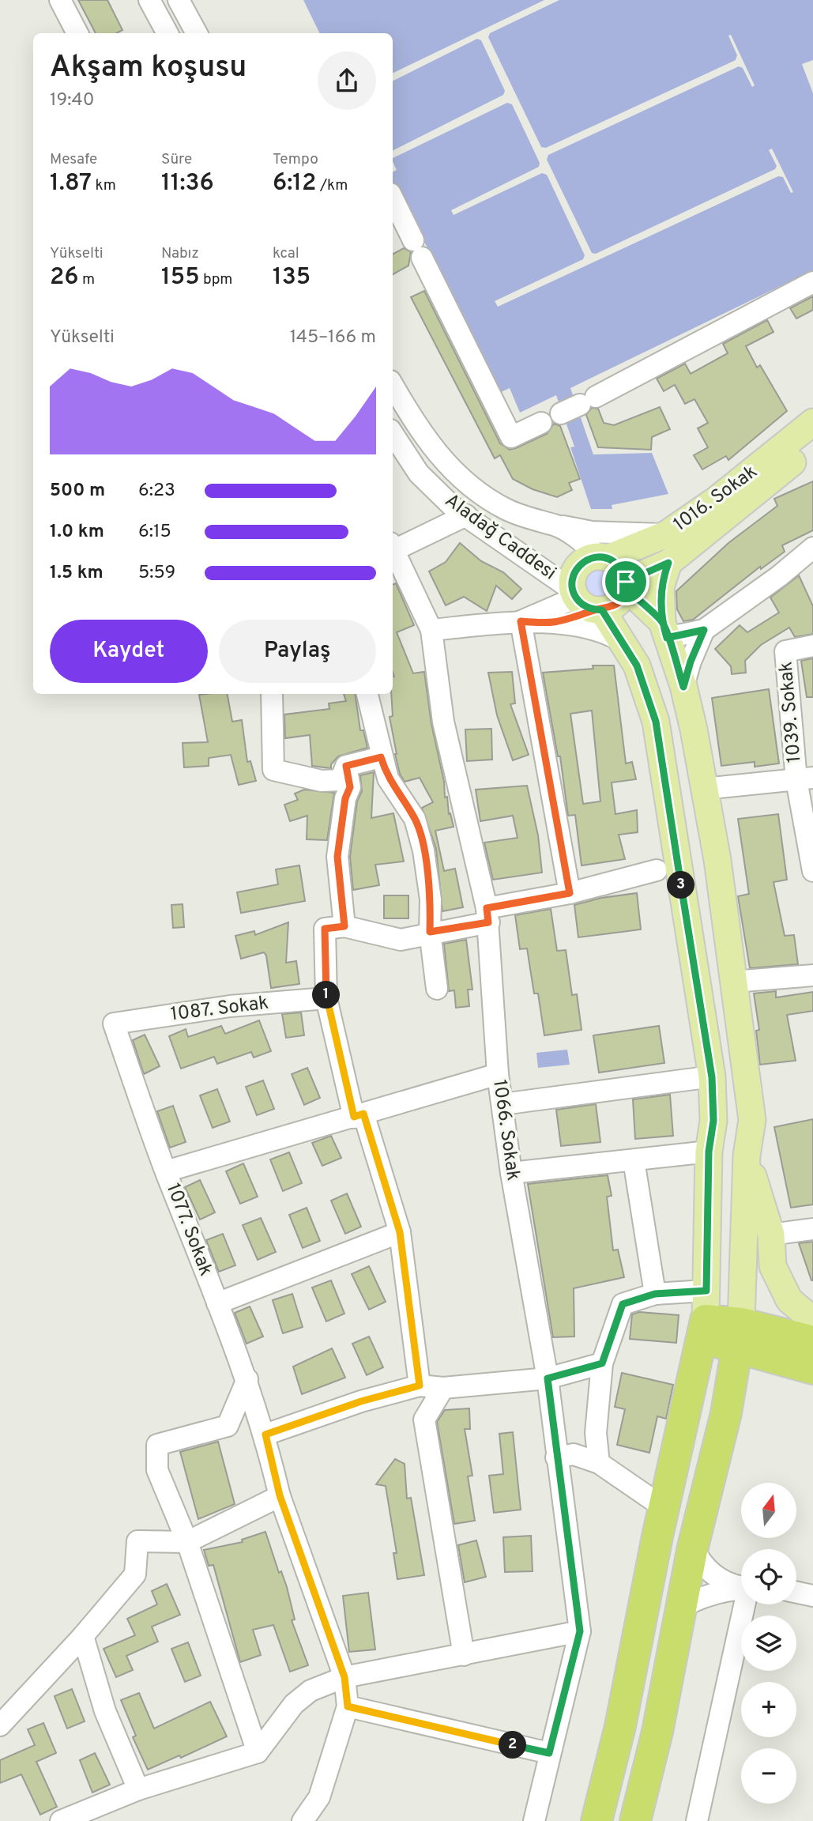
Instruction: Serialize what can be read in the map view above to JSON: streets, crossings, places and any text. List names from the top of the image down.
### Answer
{
  "streets": {
    "main road": ["1016. Sokak"],
    "street": [
      "Aladağ Caddesi",
      "1039. Sokak",
      "1087. Sokak",
      "1066. Sokak",
      "1077. Sokak"
    ]
  },
  "crossings": [
    ["1016. Sokak", "Aladağ Caddesi"],
    ["1087. Sokak", "1077. Sokak"]
  ],
  "north": "top",
  "page": {
    "heading": ["Akşam koşusu", "19:40"],
    "stats": [
      ["Mesafe", "1.87 km"],
      ["Süre", "11:36"],
      ["Tempo", "6:12 /km"],
      ["Yükselti", "26 m"],
      ["Nabız", "155 bpm"],
      ["kcal", "135"]
    ],
    "chart": ["Yükselti", "145–166 m"],
    "list": [
      {
        "name": "500 m",
        "note": "6:23"
      },
      {
        "name": "1.0 km",
        "note": "6:15"
      },
      {
        "name": "1.5 km",
        "note": "5:59"
      }
    ],
    "buttons": ["Kaydet", "Paylaş"],
    "pins": ["3", "1", "2"],
    "map_buttons": ["+", "−"]
  }
}
